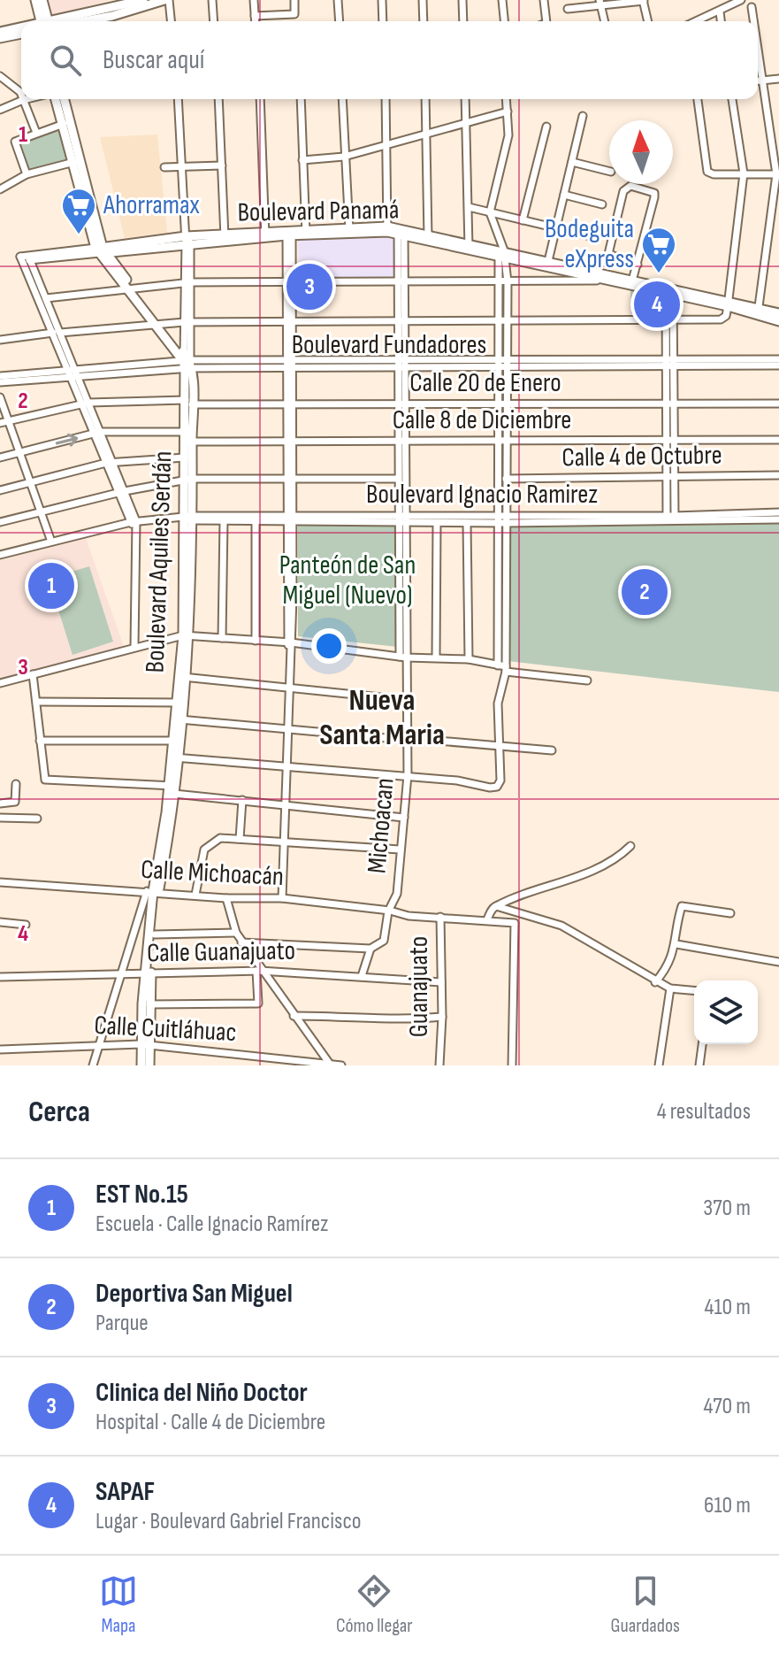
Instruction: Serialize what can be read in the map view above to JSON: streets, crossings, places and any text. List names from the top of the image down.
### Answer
{
  "streets": {
    "street": [
      "Boulevard Panamá",
      "Boulevard Fundadores",
      "Calle 20 de Enero",
      "Calle 8 de Diciembre",
      "Calle 4 de Octubre",
      "Boulevard Ignacio Ramirez",
      "Boulevard Aquiles Serdán",
      "Michoacan",
      "Calle Michoacán",
      "Calle Guanajuato",
      "Guanajuato",
      "Calle Cuitláhuac"
    ]
  },
  "crossings": [
    ["Boulevard Fundadores", "Boulevard Aquiles Serdán"],
    ["Calle 20 de Enero", "Boulevard Aquiles Serdán"],
    ["Calle 8 de Diciembre", "Boulevard Aquiles Serdán"],
    ["Boulevard Ignacio Ramirez", "Boulevard Aquiles Serdán"],
    ["Boulevard Ignacio Ramirez", "Michoacan"],
    ["Boulevard Aquiles Serdán", "Calle Michoacán"],
    ["Boulevard Aquiles Serdán", "Calle Guanajuato"],
    ["Boulevard Aquiles Serdán", "Calle Cuitláhuac"],
    ["Michoacan", "Calle Michoacán"],
    ["Michoacan", "Guanajuato"],
    ["Calle Michoacán", "Guanajuato"],
    ["Calle Guanajuato", "Guanajuato"]
  ],
  "districts": ["Nueva Santa Maria"],
  "parks": ["Panteón de San Miguel (Nuevo)"],
  "places": {
    "supermarket": ["Ahorramax", "Bodeguita eXpress"]
  },
  "north": "top",
  "page": {
    "search": "Buscar aquí",
    "pins": [
      "3",
      "4",
      "1",
      "2"
    ],
    "heading": ["Cerca", "4 resultados"],
    "list": [
      {
        "mark": "1",
        "name": "EST No.15",
        "note": "Escuela · Calle Ignacio Ramírez",
        "value": "370 m"
      },
      {
        "mark": "2",
        "name": "Deportiva San Miguel",
        "note": "Parque",
        "value": "410 m"
      },
      {
        "mark": "3",
        "name": "Clinica del Niño Doctor",
        "note": "Hospital · Calle 4 de Diciembre",
        "value": "470 m"
      },
      {
        "mark": "4",
        "name": "SAPAF",
        "note": "Lugar · Boulevard Gabriel Francisco",
        "value": "610 m"
      }
    ],
    "nav": ["Mapa", "Cómo llegar", "Guardados"]
  },
  "grid": {
    "rows": [
      "1",
      "2",
      "3",
      "4"
    ]
  }
}
